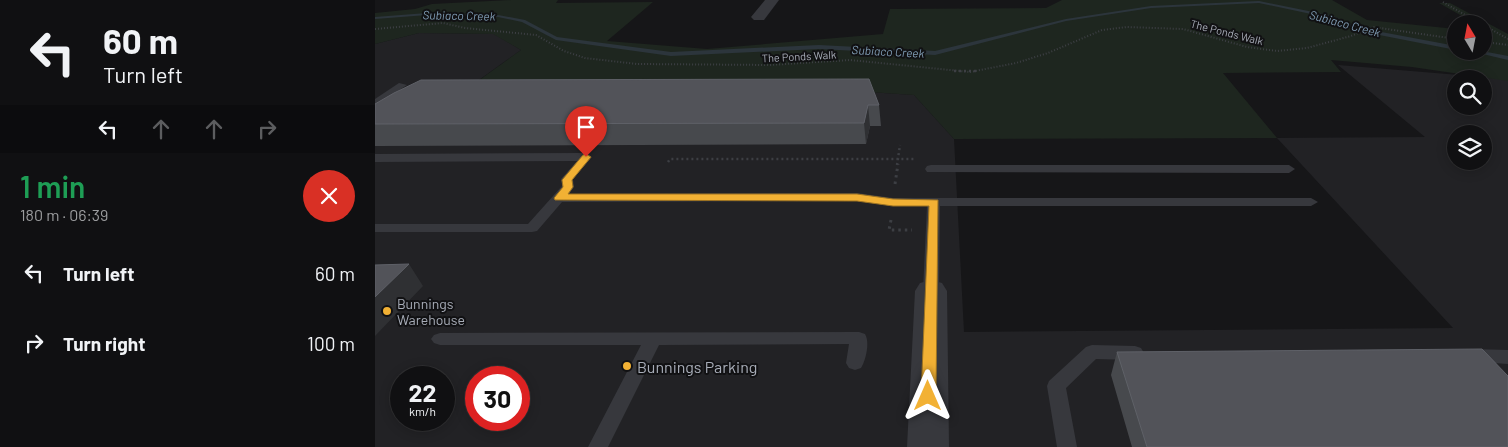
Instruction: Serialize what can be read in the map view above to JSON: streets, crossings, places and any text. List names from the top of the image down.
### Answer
{
  "streets": {
    "path": ["The Ponds Walk"]
  },
  "water": ["Subiaco Creek"],
  "places": ["Bunnings Warehouse", "Bunnings Parking"],
  "north": "top",
  "page": {
    "turn": ["60 m", "Turn left"],
    "heading": ["1 min", "180 m · 06:39"],
    "list": [
      {
        "name": "Turn left",
        "value": "60 m"
      },
      {
        "name": "Turn right",
        "value": "100 m"
      }
    ],
    "speed": "22 km/h",
    "limit": "30"
  }
}
